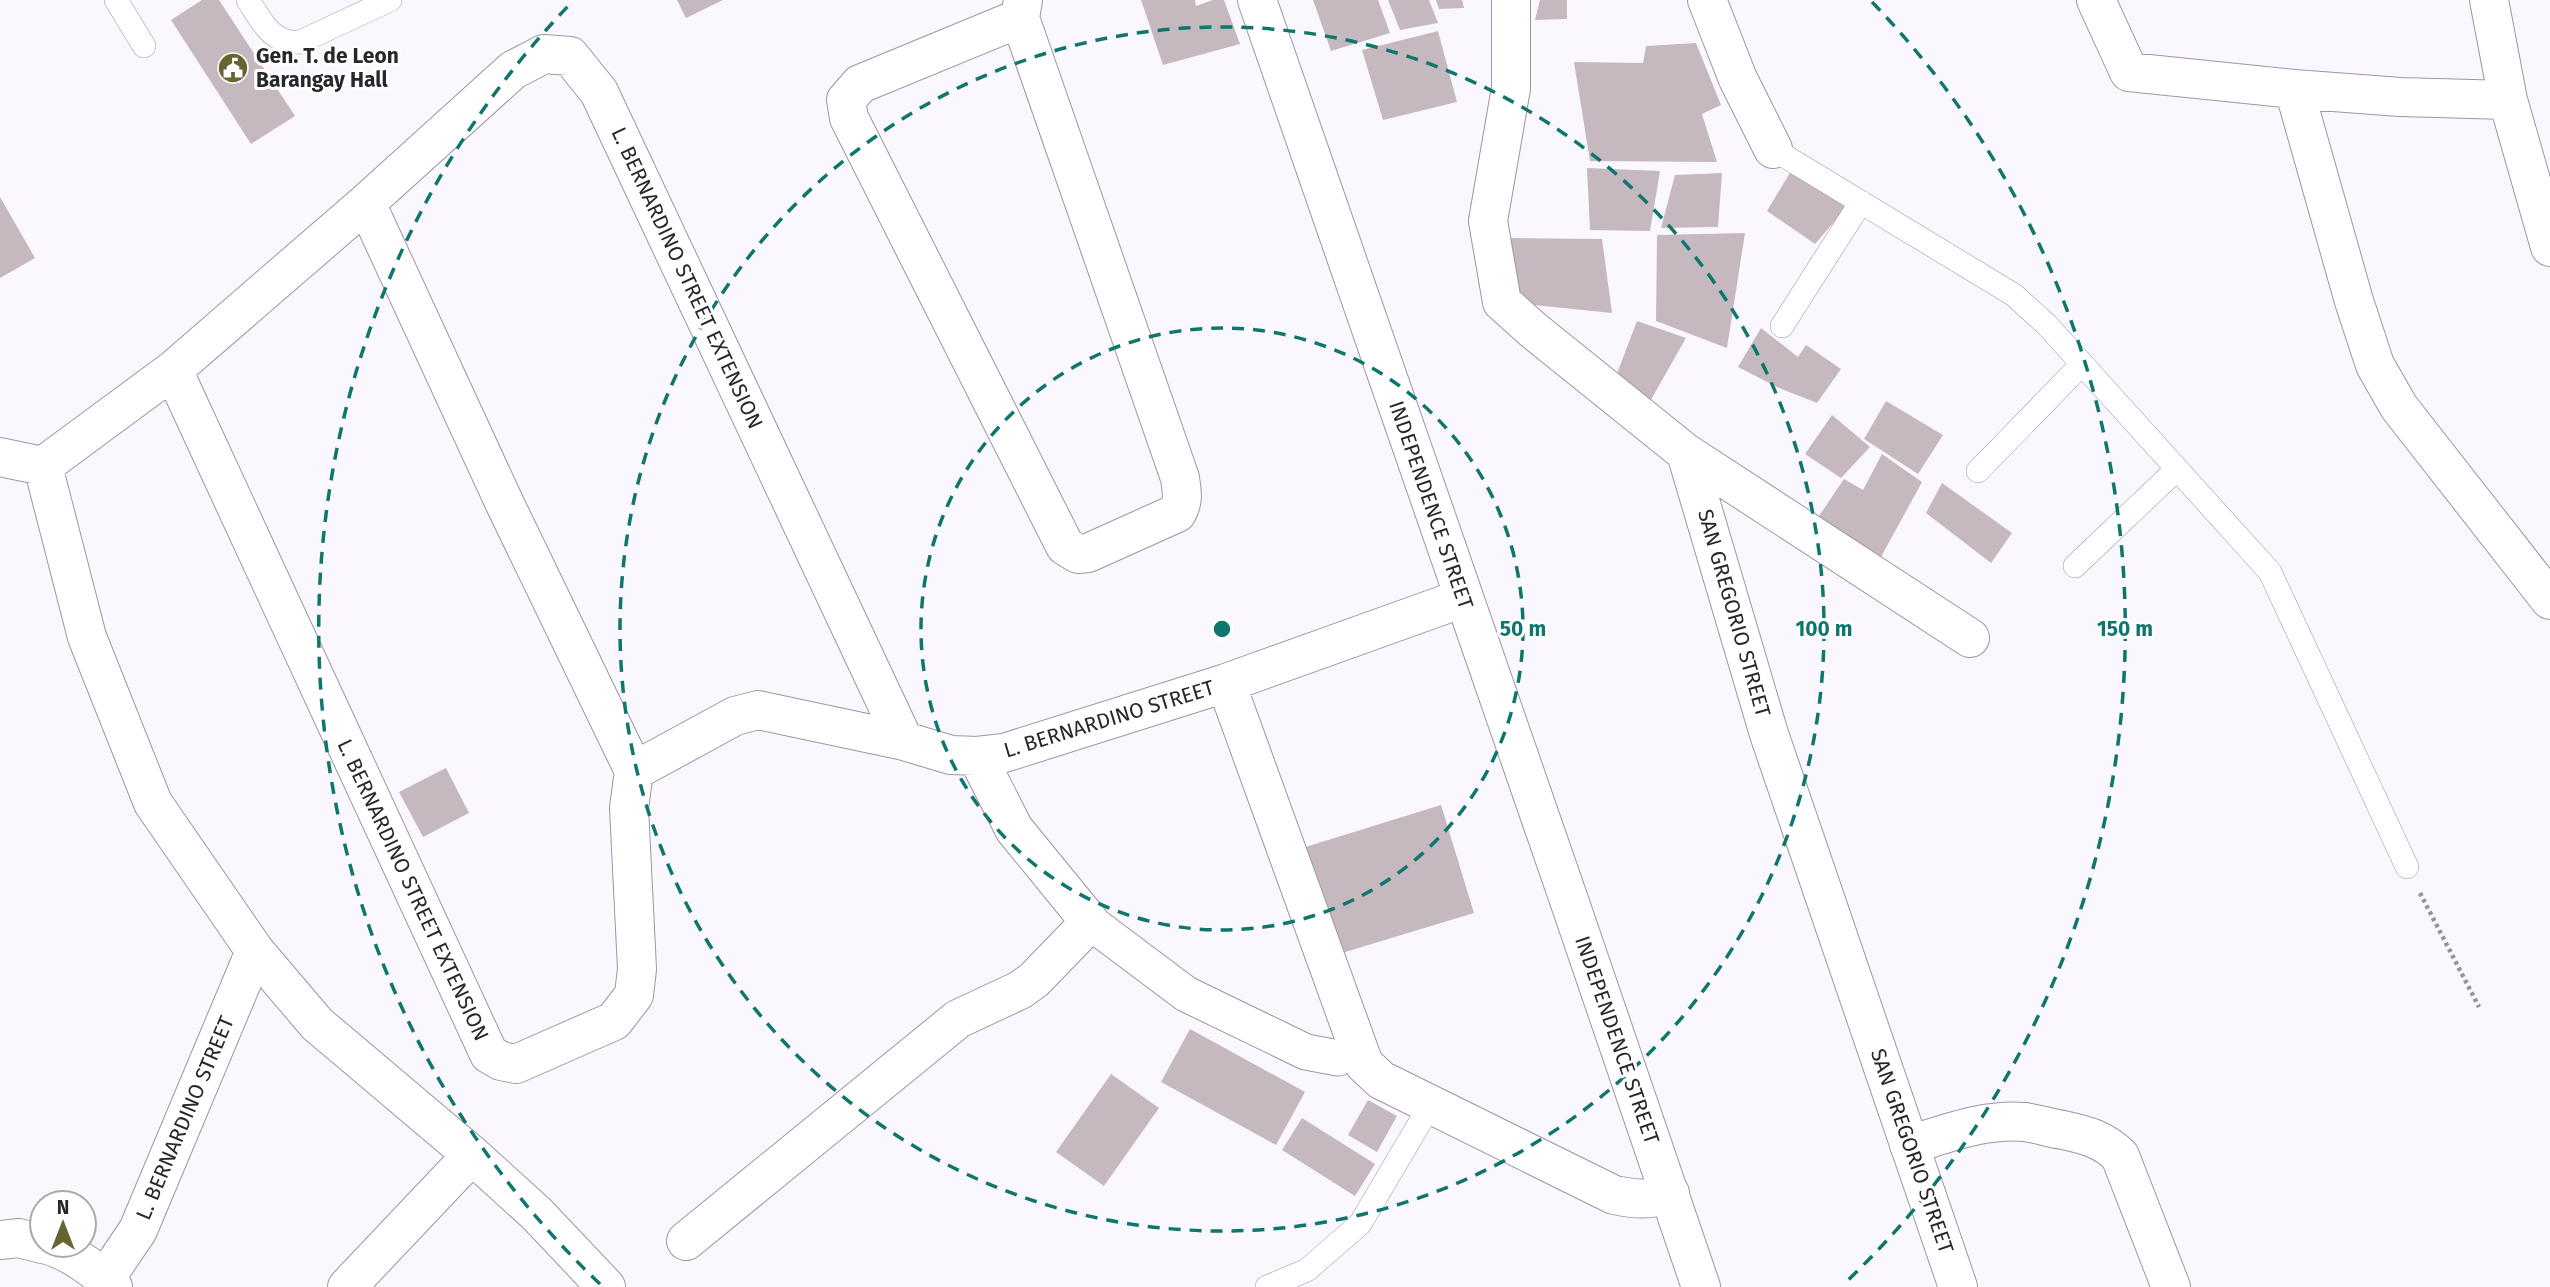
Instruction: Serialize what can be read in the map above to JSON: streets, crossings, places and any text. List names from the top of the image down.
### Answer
{
  "streets": {
    "street": [
      "L. BERNARDINO STREET EXTENSION",
      "INDEPENDENCE STREET",
      "SAN GREGORIO STREET",
      "L. BERNARDINO STREET"
    ]
  },
  "crossings": [
    ["L. BERNARDINO STREET EXTENSION", "L. BERNARDINO STREET"],
    ["INDEPENDENCE STREET", "L. BERNARDINO STREET"]
  ],
  "places": {
    "public building": ["Gen. T. de Leon Barangay Hall"]
  },
  "north": "top",
  "rings": ["50 m", "100 m", "150 m"]
}
